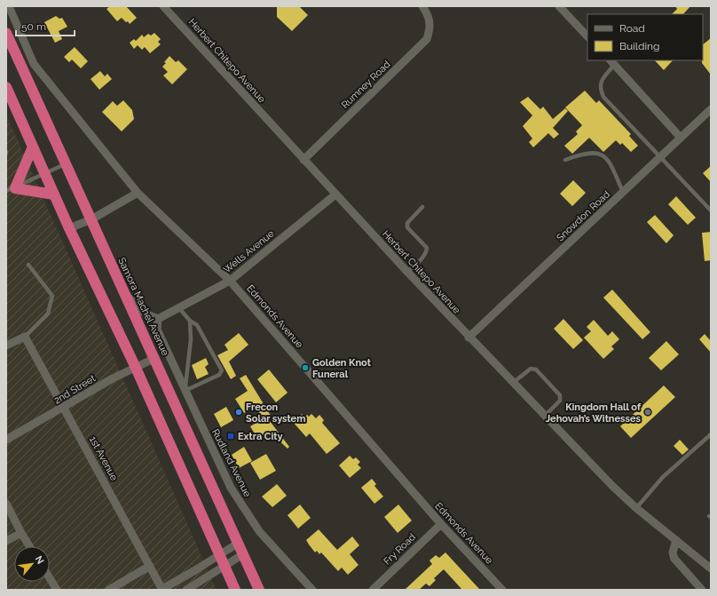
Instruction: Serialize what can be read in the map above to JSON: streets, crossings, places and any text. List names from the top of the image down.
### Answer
{
  "streets": {
    "highway": ["Samora Machel Avenue"],
    "street": [
      "Herbert Chitepo Avenue",
      "Rumney Road",
      "Snowdon Road",
      "Wells Avenue",
      "Edmonds Avenue",
      "2nd Street",
      "1st Avenue",
      "Rudland Avenue",
      "Fry Road"
    ]
  },
  "crossings": [
    ["Herbert Chitepo Avenue", "Rumney Road"],
    ["Herbert Chitepo Avenue", "Snowdon Road"],
    ["Herbert Chitepo Avenue", "Wells Avenue"],
    ["Wells Avenue", "Edmonds Avenue"],
    ["Wells Avenue", "Rudland Avenue"],
    ["Samora Machel Avenue", "2nd Street"],
    ["Edmonds Avenue", "Fry Road"],
    ["2nd Street", "1st Avenue"]
  ],
  "places": {
    "other": ["Golden Knot Funeral", "Frecon Solar system", "Kingdom Hall of Jehovah’s Witnesses"],
    "transit": ["Extra City"]
  },
  "legend": ["Road", "Building"],
  "scale_bar": "50 m",
  "north": "top right"
}
